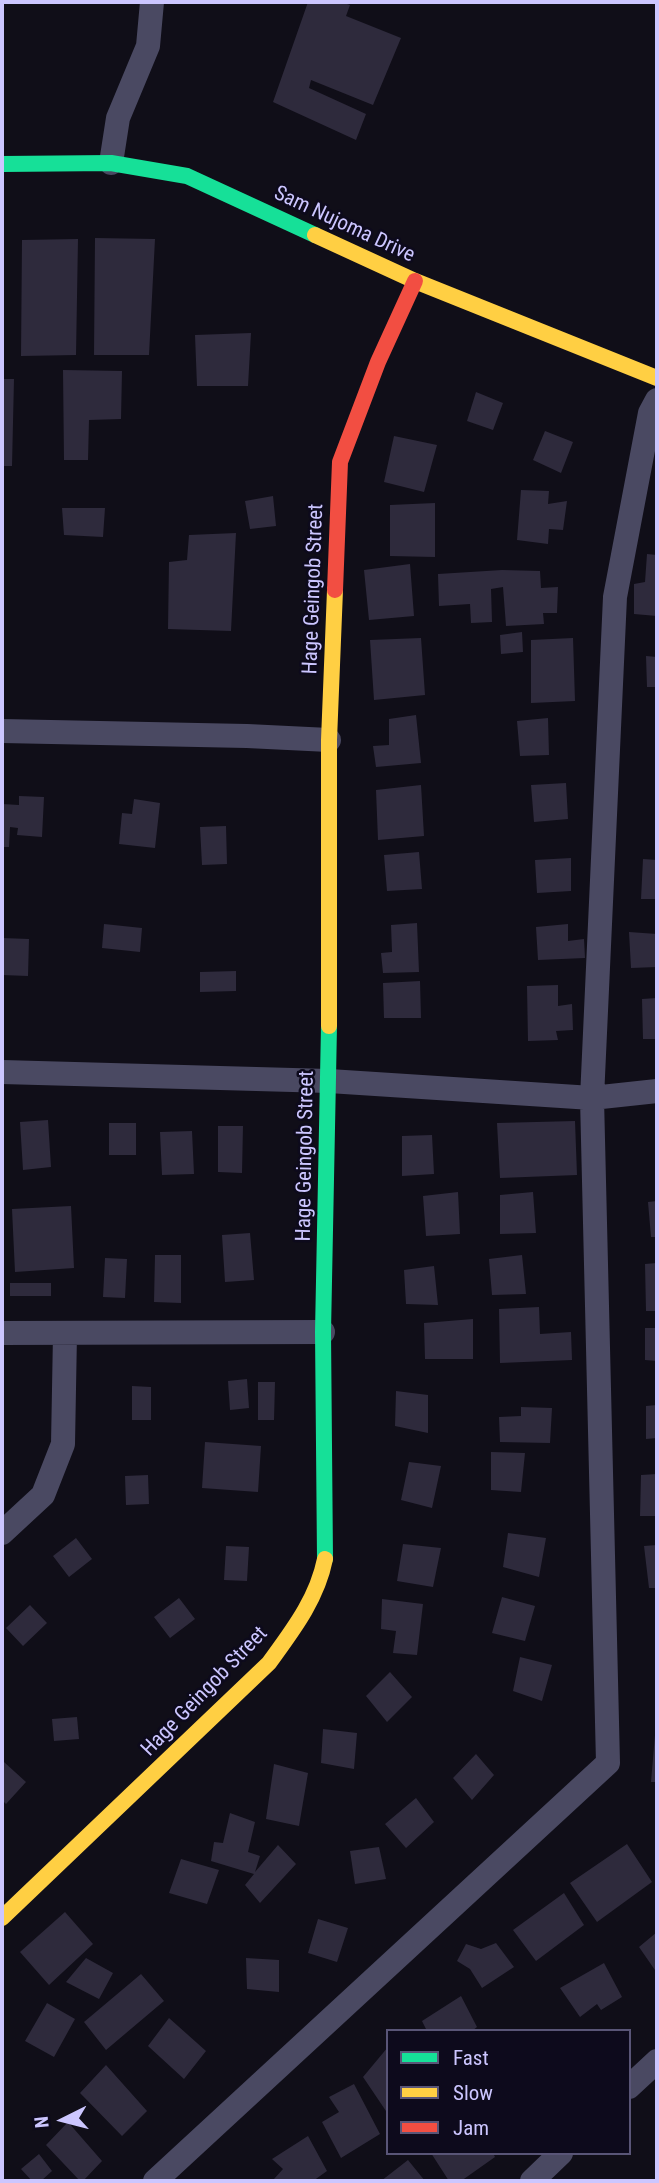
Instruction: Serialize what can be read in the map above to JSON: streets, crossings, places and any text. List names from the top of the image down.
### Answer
{
  "streets": {
    "street": ["Sam Nujoma Drive", "Hage Geingob Street"]
  },
  "crossings": [
    ["Sam Nujoma Drive", "Hage Geingob Street"]
  ],
  "legend": ["Fast", "Slow", "Jam"],
  "north": "left"
}
